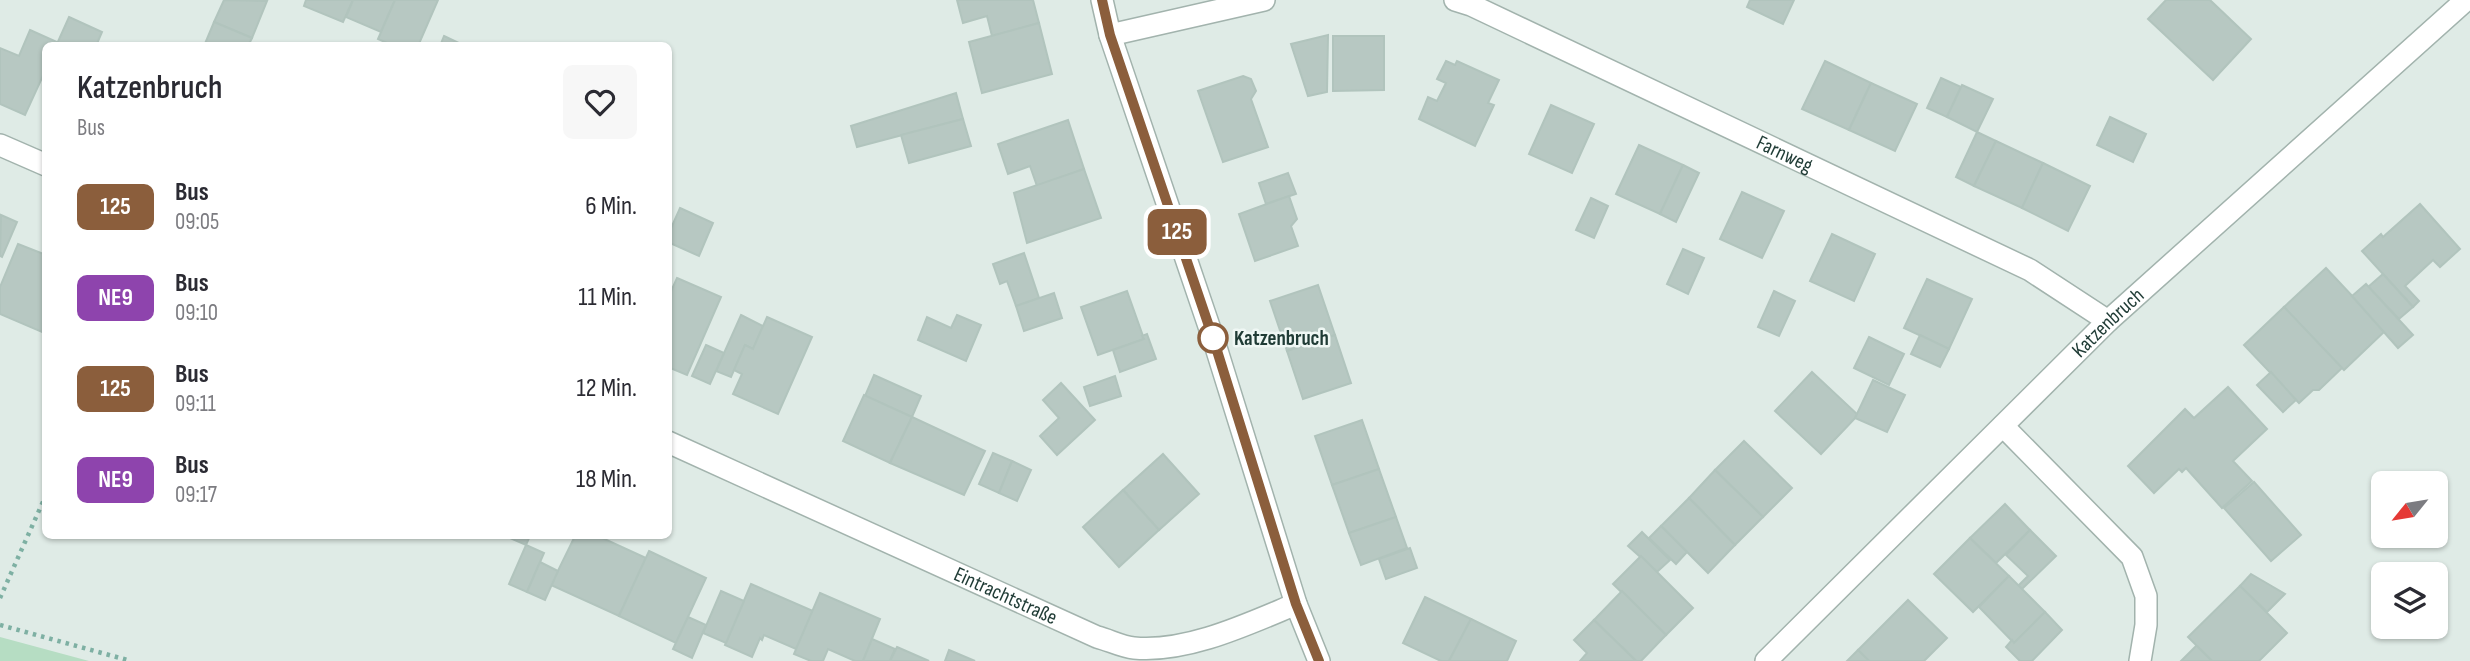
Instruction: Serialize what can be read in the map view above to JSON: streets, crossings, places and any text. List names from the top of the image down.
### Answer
{
  "streets": {
    "street": ["Farnweg", "Katzenbruch", "Eintrachtstraße"]
  },
  "crossings": [
    ["Farnweg", "Katzenbruch"]
  ],
  "places": ["Katzenbruch"],
  "lines": ["bus line 125"],
  "north": "bottom left",
  "page": {
    "on_map": "125",
    "heading": ["Katzenbruch", "Bus"],
    "list": [
      {
        "mark": "125",
        "name": "Bus",
        "note": "09:05",
        "value": "6 Min."
      },
      {
        "mark": "NE9",
        "name": "Bus",
        "note": "09:10",
        "value": "11 Min."
      },
      {
        "mark": "125",
        "name": "Bus",
        "note": "09:11",
        "value": "12 Min."
      },
      {
        "mark": "NE9",
        "name": "Bus",
        "note": "09:17",
        "value": "18 Min."
      }
    ]
  }
}
